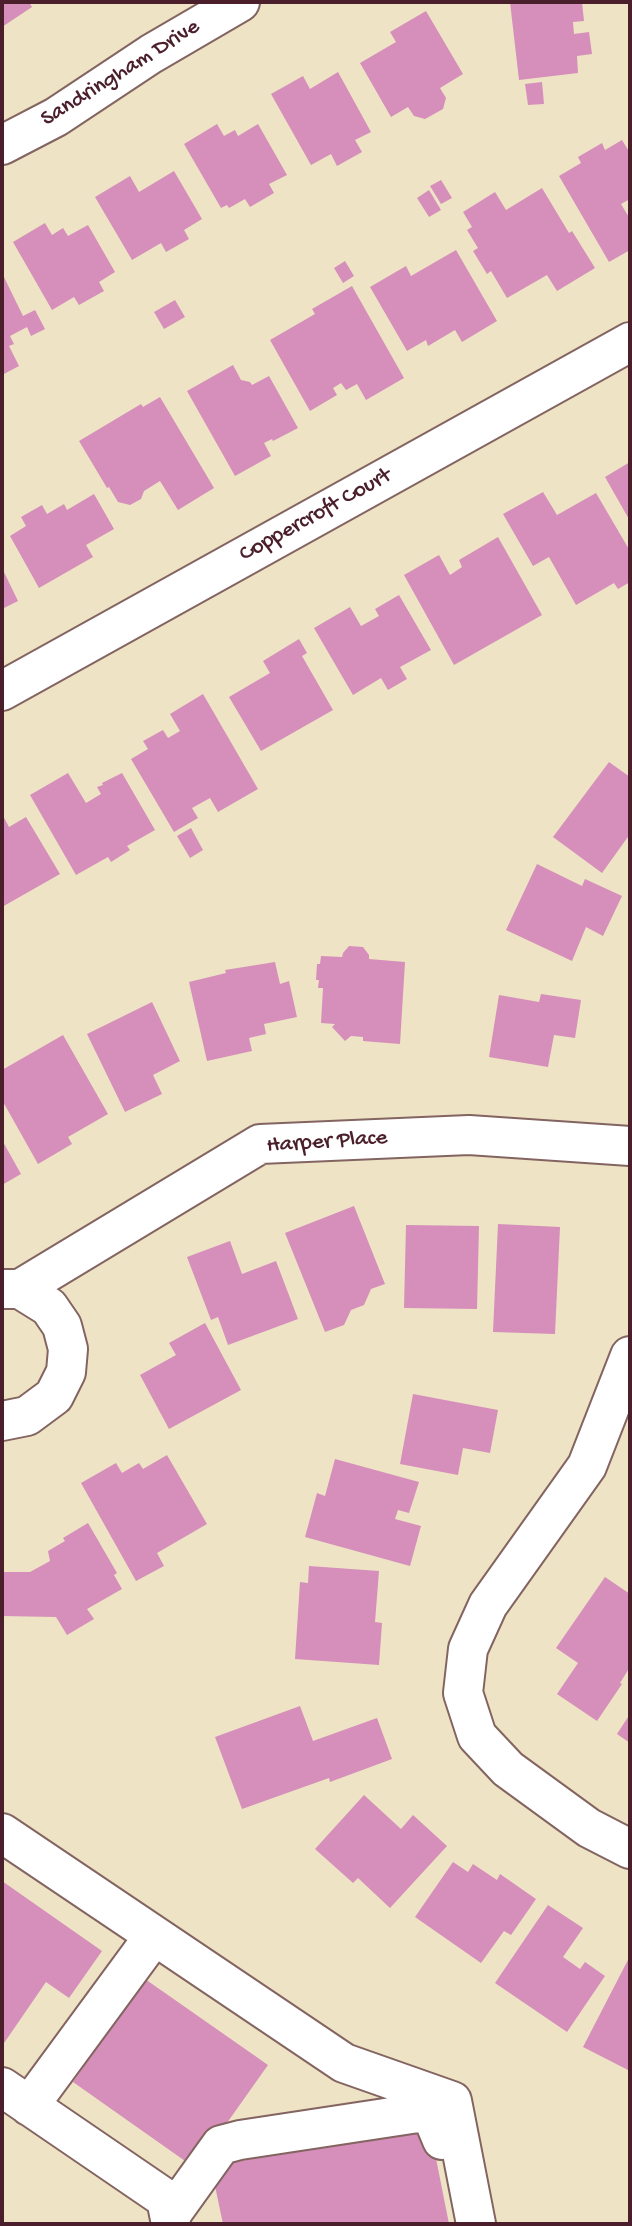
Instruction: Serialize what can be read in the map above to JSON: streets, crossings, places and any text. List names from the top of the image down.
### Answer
{
  "streets": {
    "street": ["Sandringham Drive", "Coppercroft Court", "Harper Place"]
  }
}
